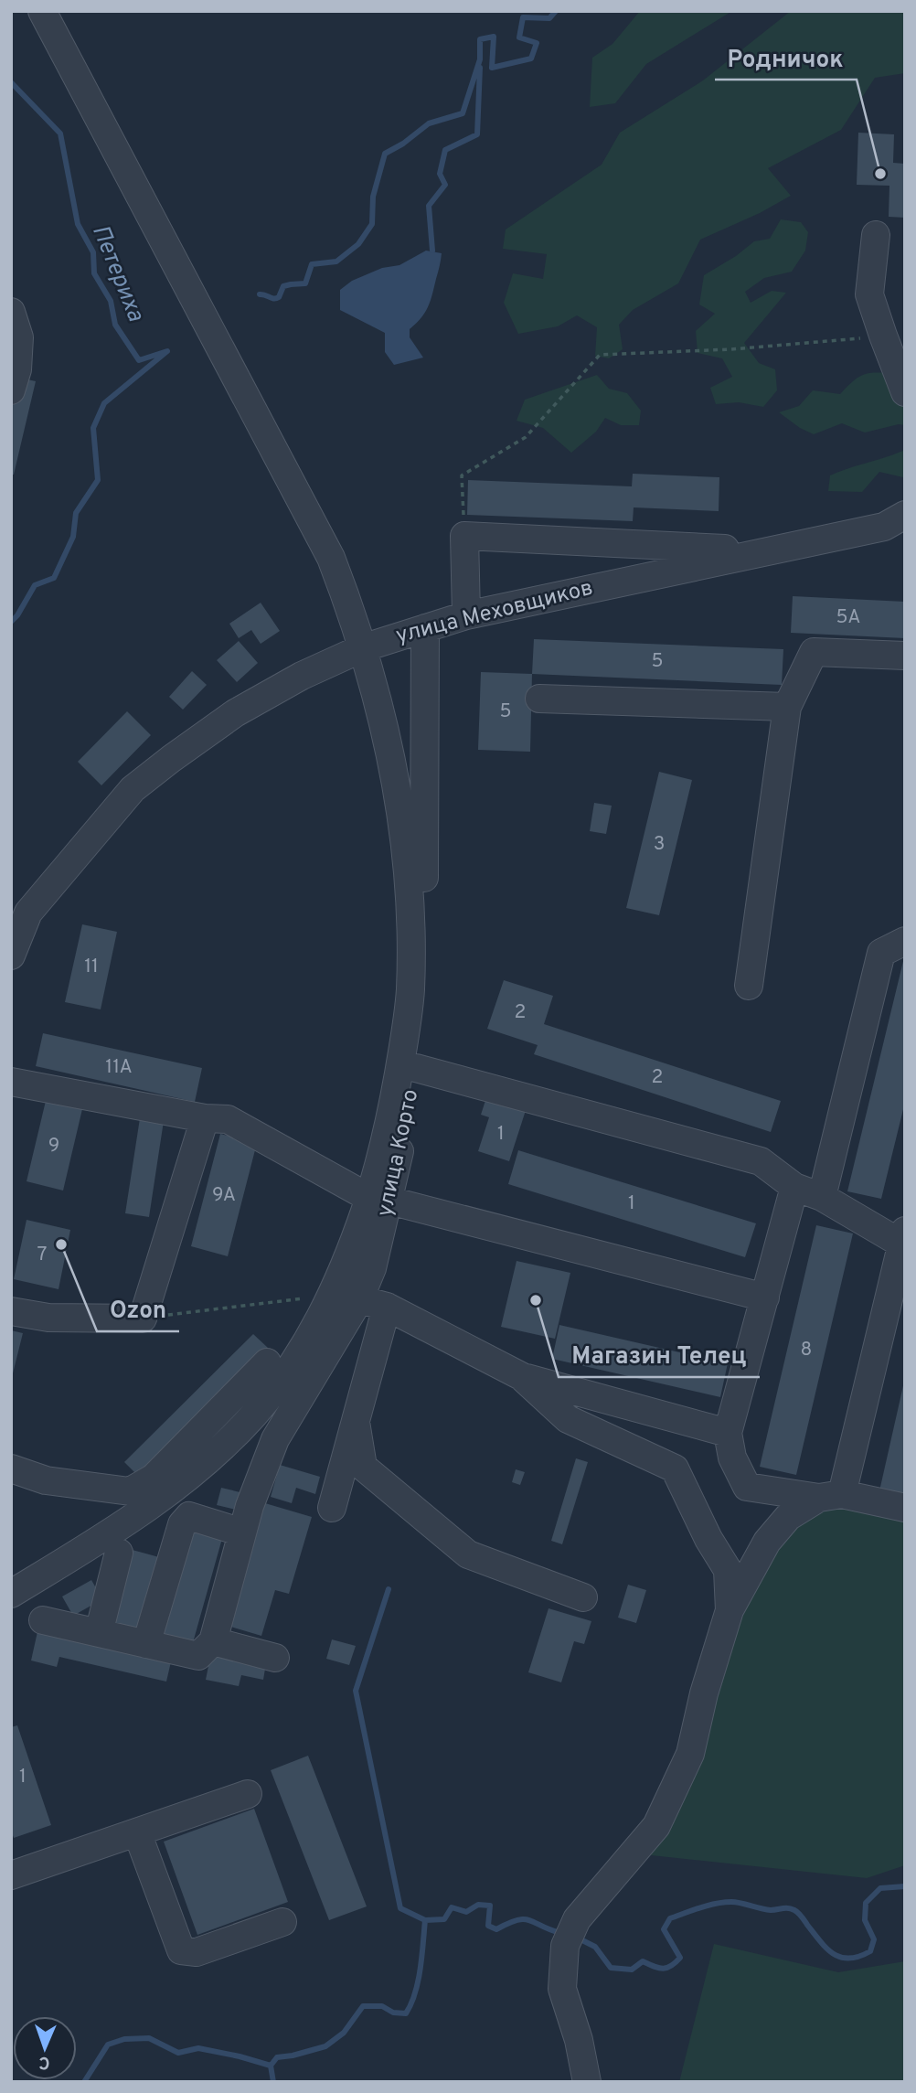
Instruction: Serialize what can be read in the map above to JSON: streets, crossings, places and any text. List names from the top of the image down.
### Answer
{
  "streets": {
    "street": ["улица Меховщиков", "улица Корто"]
  },
  "crossings": [
    ["улица Меховщиков", "улица Корто"]
  ],
  "water": ["Петериха"],
  "places": ["Родничок", "Ozon", "Магазин Телец"],
  "house_numbers": [
    "5А",
    "5",
    "5",
    "3",
    "11",
    "2",
    "11А",
    "2",
    "1",
    "9",
    "9А",
    "1",
    "7",
    "8",
    "1"
  ],
  "north": "bottom"
}
